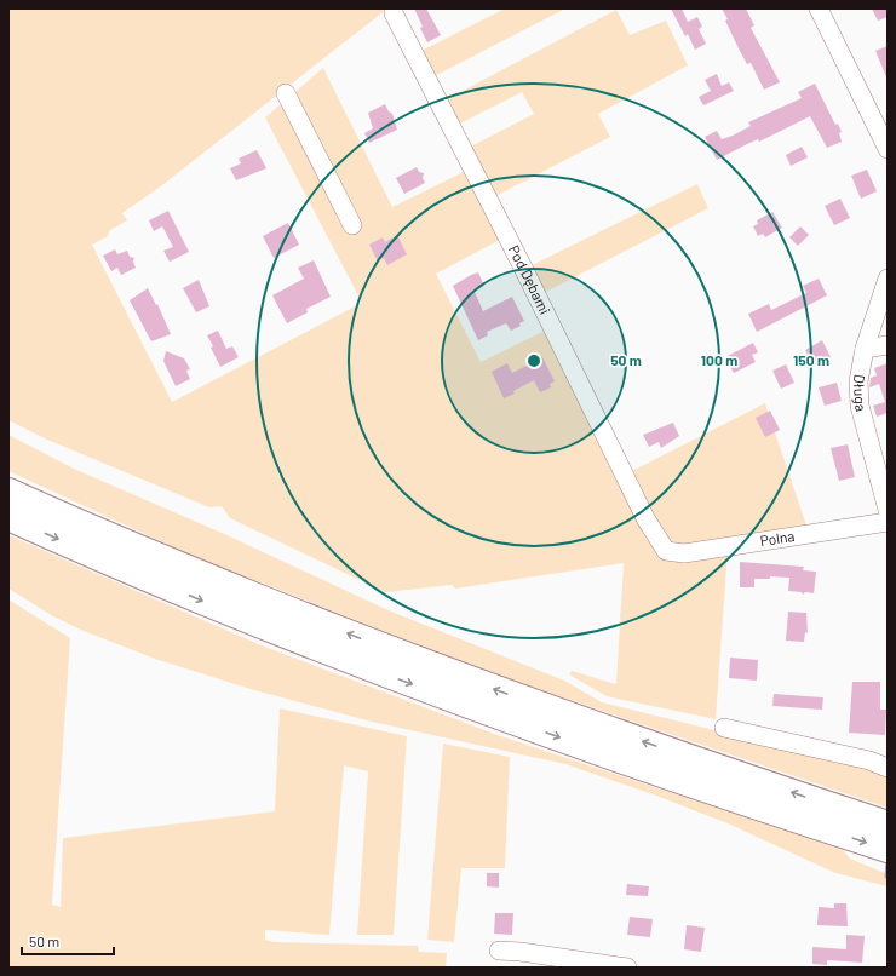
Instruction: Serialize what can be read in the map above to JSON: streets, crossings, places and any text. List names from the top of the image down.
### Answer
{
  "streets": {
    "street": ["Pod Dębami", "Długa", "Polna"]
  },
  "crossings": [
    ["Pod Dębami", "Polna"]
  ],
  "scale_bar": "50 m",
  "rings": ["50 m", "100 m", "150 m"]
}
